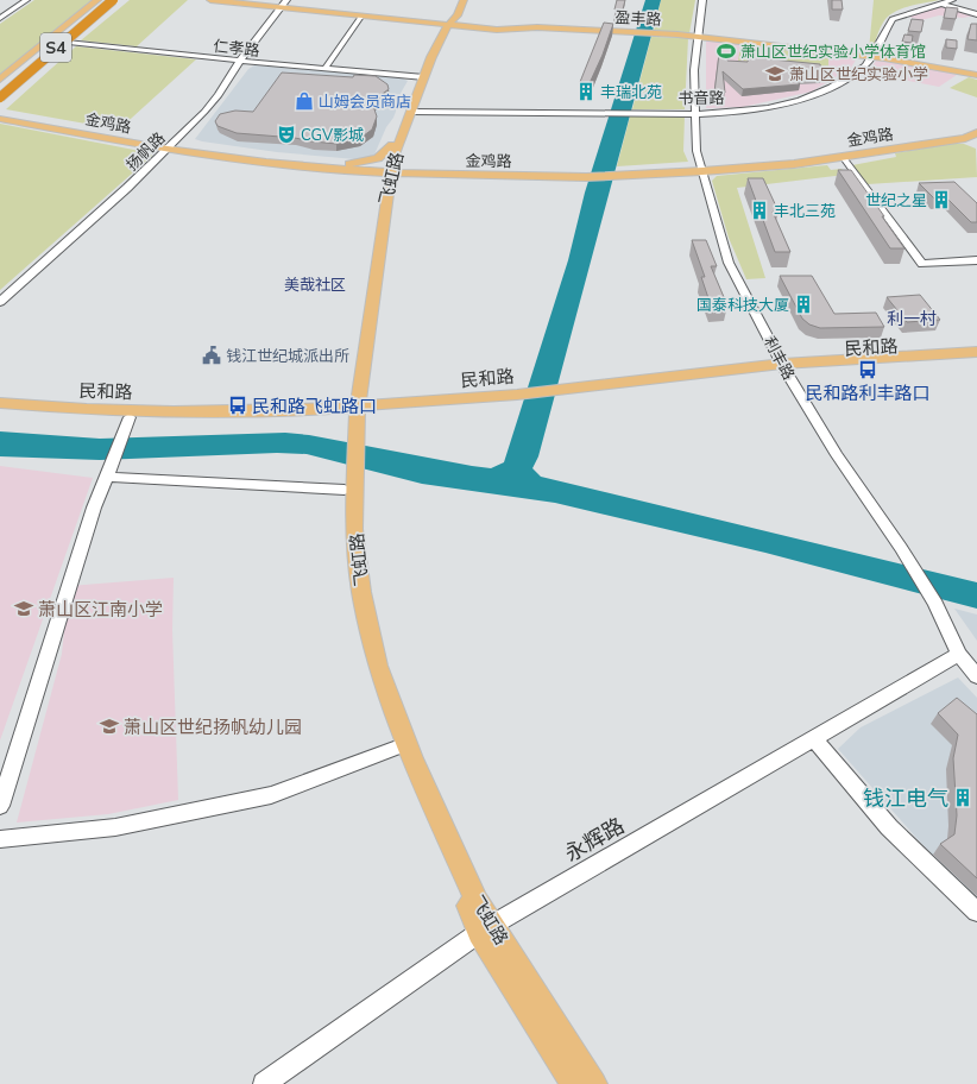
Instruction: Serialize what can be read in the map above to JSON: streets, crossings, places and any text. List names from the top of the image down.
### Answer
{
  "streets": {
    "highway": ["S4"],
    "main road": [
      "盈丰路",
      "金鸡路",
      "飞虹路",
      "民和路"
    ],
    "street": [
      "仁孝路",
      "书音路",
      "扬帆路",
      "利丰路",
      "永辉路"
    ]
  },
  "crossings": [
    ["盈丰路", "书音路"],
    ["盈丰路", "扬帆路"],
    ["盈丰路", "飞虹路"],
    ["盈丰路", "利丰路"],
    ["仁孝路", "扬帆路"],
    ["仁孝路", "飞虹路"],
    ["书音路", "飞虹路"],
    ["书音路", "利丰路"],
    ["金鸡路", "扬帆路"],
    ["金鸡路", "飞虹路"],
    ["金鸡路", "利丰路"],
    ["飞虹路", "民和路"],
    ["飞虹路", "永辉路"],
    ["民和路", "利丰路"],
    ["利丰路", "永辉路"]
  ],
  "districts": ["美哉社区", "利一村"],
  "places": {
    "sports": ["萧山区世纪实验小学体育馆"],
    "school or university": ["萧山区世纪实验小学", "萧山区江南小学", "萧山区世纪扬帆幼儿园"],
    "building": [
      "丰瑞北苑",
      "世纪之星",
      "丰北三苑",
      "国泰科技大厦",
      "钱江电气"
    ],
    "shop": ["山姆会员商店"],
    "theatre": ["CGV影城"],
    "public building": ["钱江世纪城派出所"],
    "bus stop": ["民和路利丰路口", "民和路飞虹路口"]
  }
}
